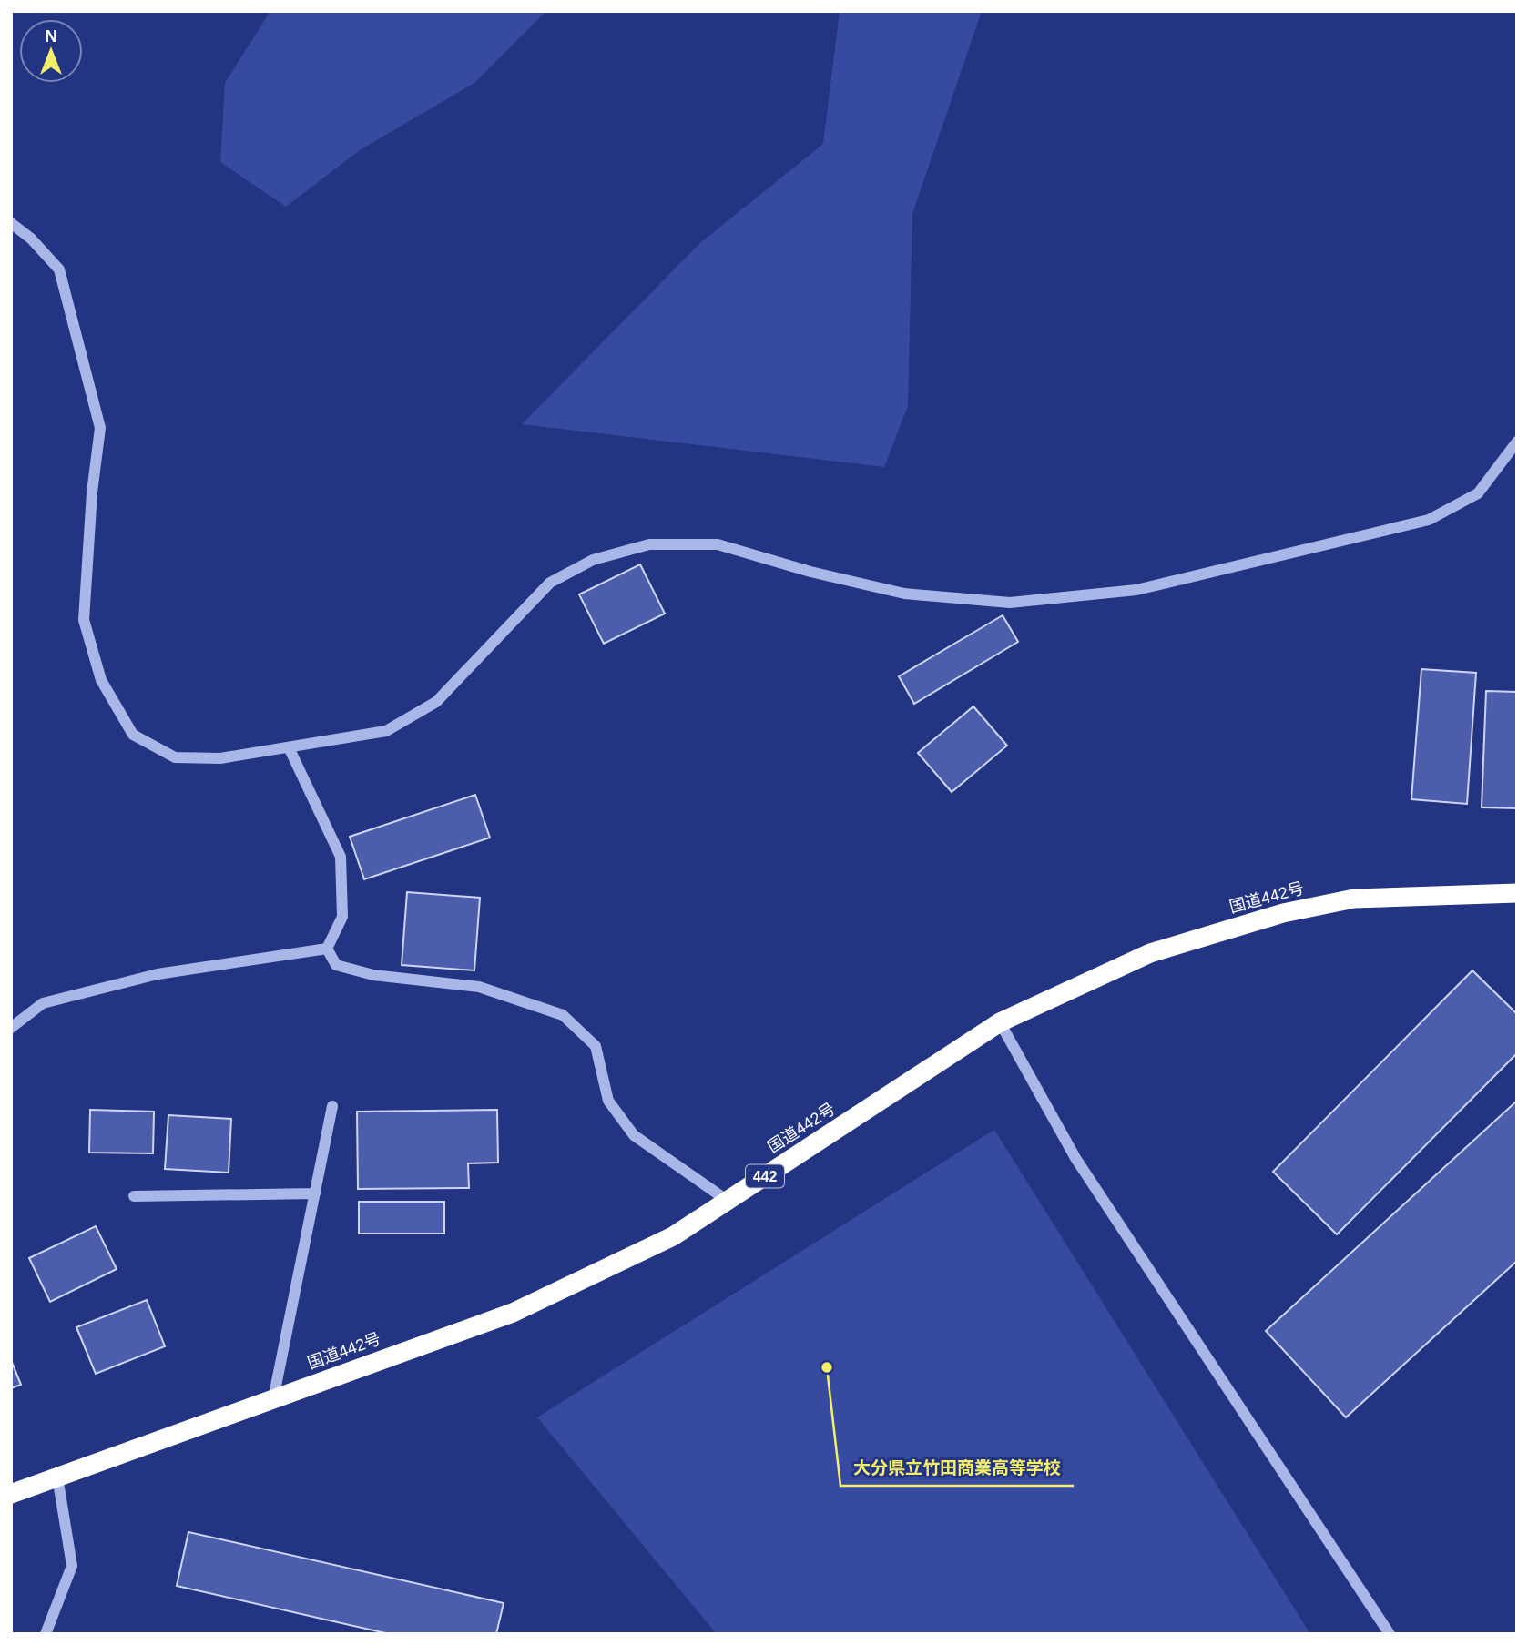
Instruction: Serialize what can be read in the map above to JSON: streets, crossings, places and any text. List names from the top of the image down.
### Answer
{
  "streets": {
    "highway": ["国道442号", "442"]
  },
  "places": ["大分県立竹田商業高等学校"],
  "north": "top"
}
